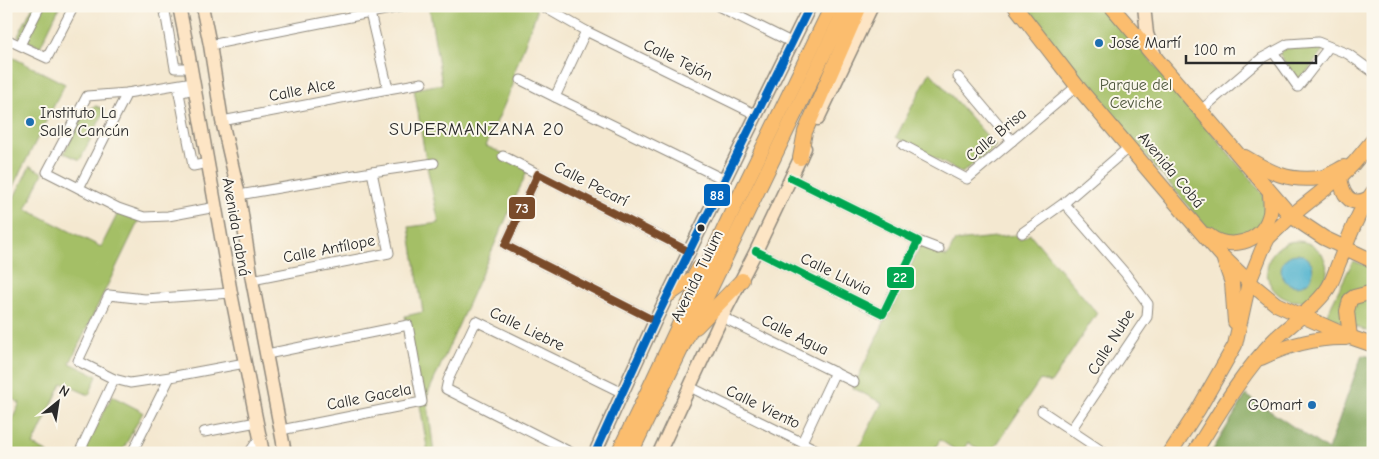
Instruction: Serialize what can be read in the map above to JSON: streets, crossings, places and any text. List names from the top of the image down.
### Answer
{
  "streets": {
    "main road": ["Avenida Cobá", "Avenida Tulum"],
    "street": [
      "Calle Tejón",
      "Calle Alce",
      "Calle Brisa",
      "Calle Pecarí",
      "Avenida Labná",
      "Calle Antílope",
      "Calle Lluvia",
      "Calle Liebre",
      "Calle Agua",
      "Calle Nube",
      "Calle Gacela",
      "Calle Viento"
    ]
  },
  "crossings": [
    ["Calle Tejón", "Avenida Tulum"],
    ["Calle Alce", "Avenida Labná"],
    ["Calle Brisa", "Avenida Cobá"],
    ["Calle Pecarí", "Avenida Tulum"],
    ["Avenida Labná", "Calle Antílope"],
    ["Avenida Labná", "Calle Gacela"],
    ["Avenida Tulum", "Calle Liebre"]
  ],
  "districts": ["SUPERMANZANA 20"],
  "parks": ["Parque del Ceviche"],
  "places": ["José Martí", "Instituto La Salle Cancún", "GOmart"],
  "lines": ["transit line 88", "transit line 73", "transit line 22"],
  "scale_bar": "100 m",
  "north": "top right"
}
